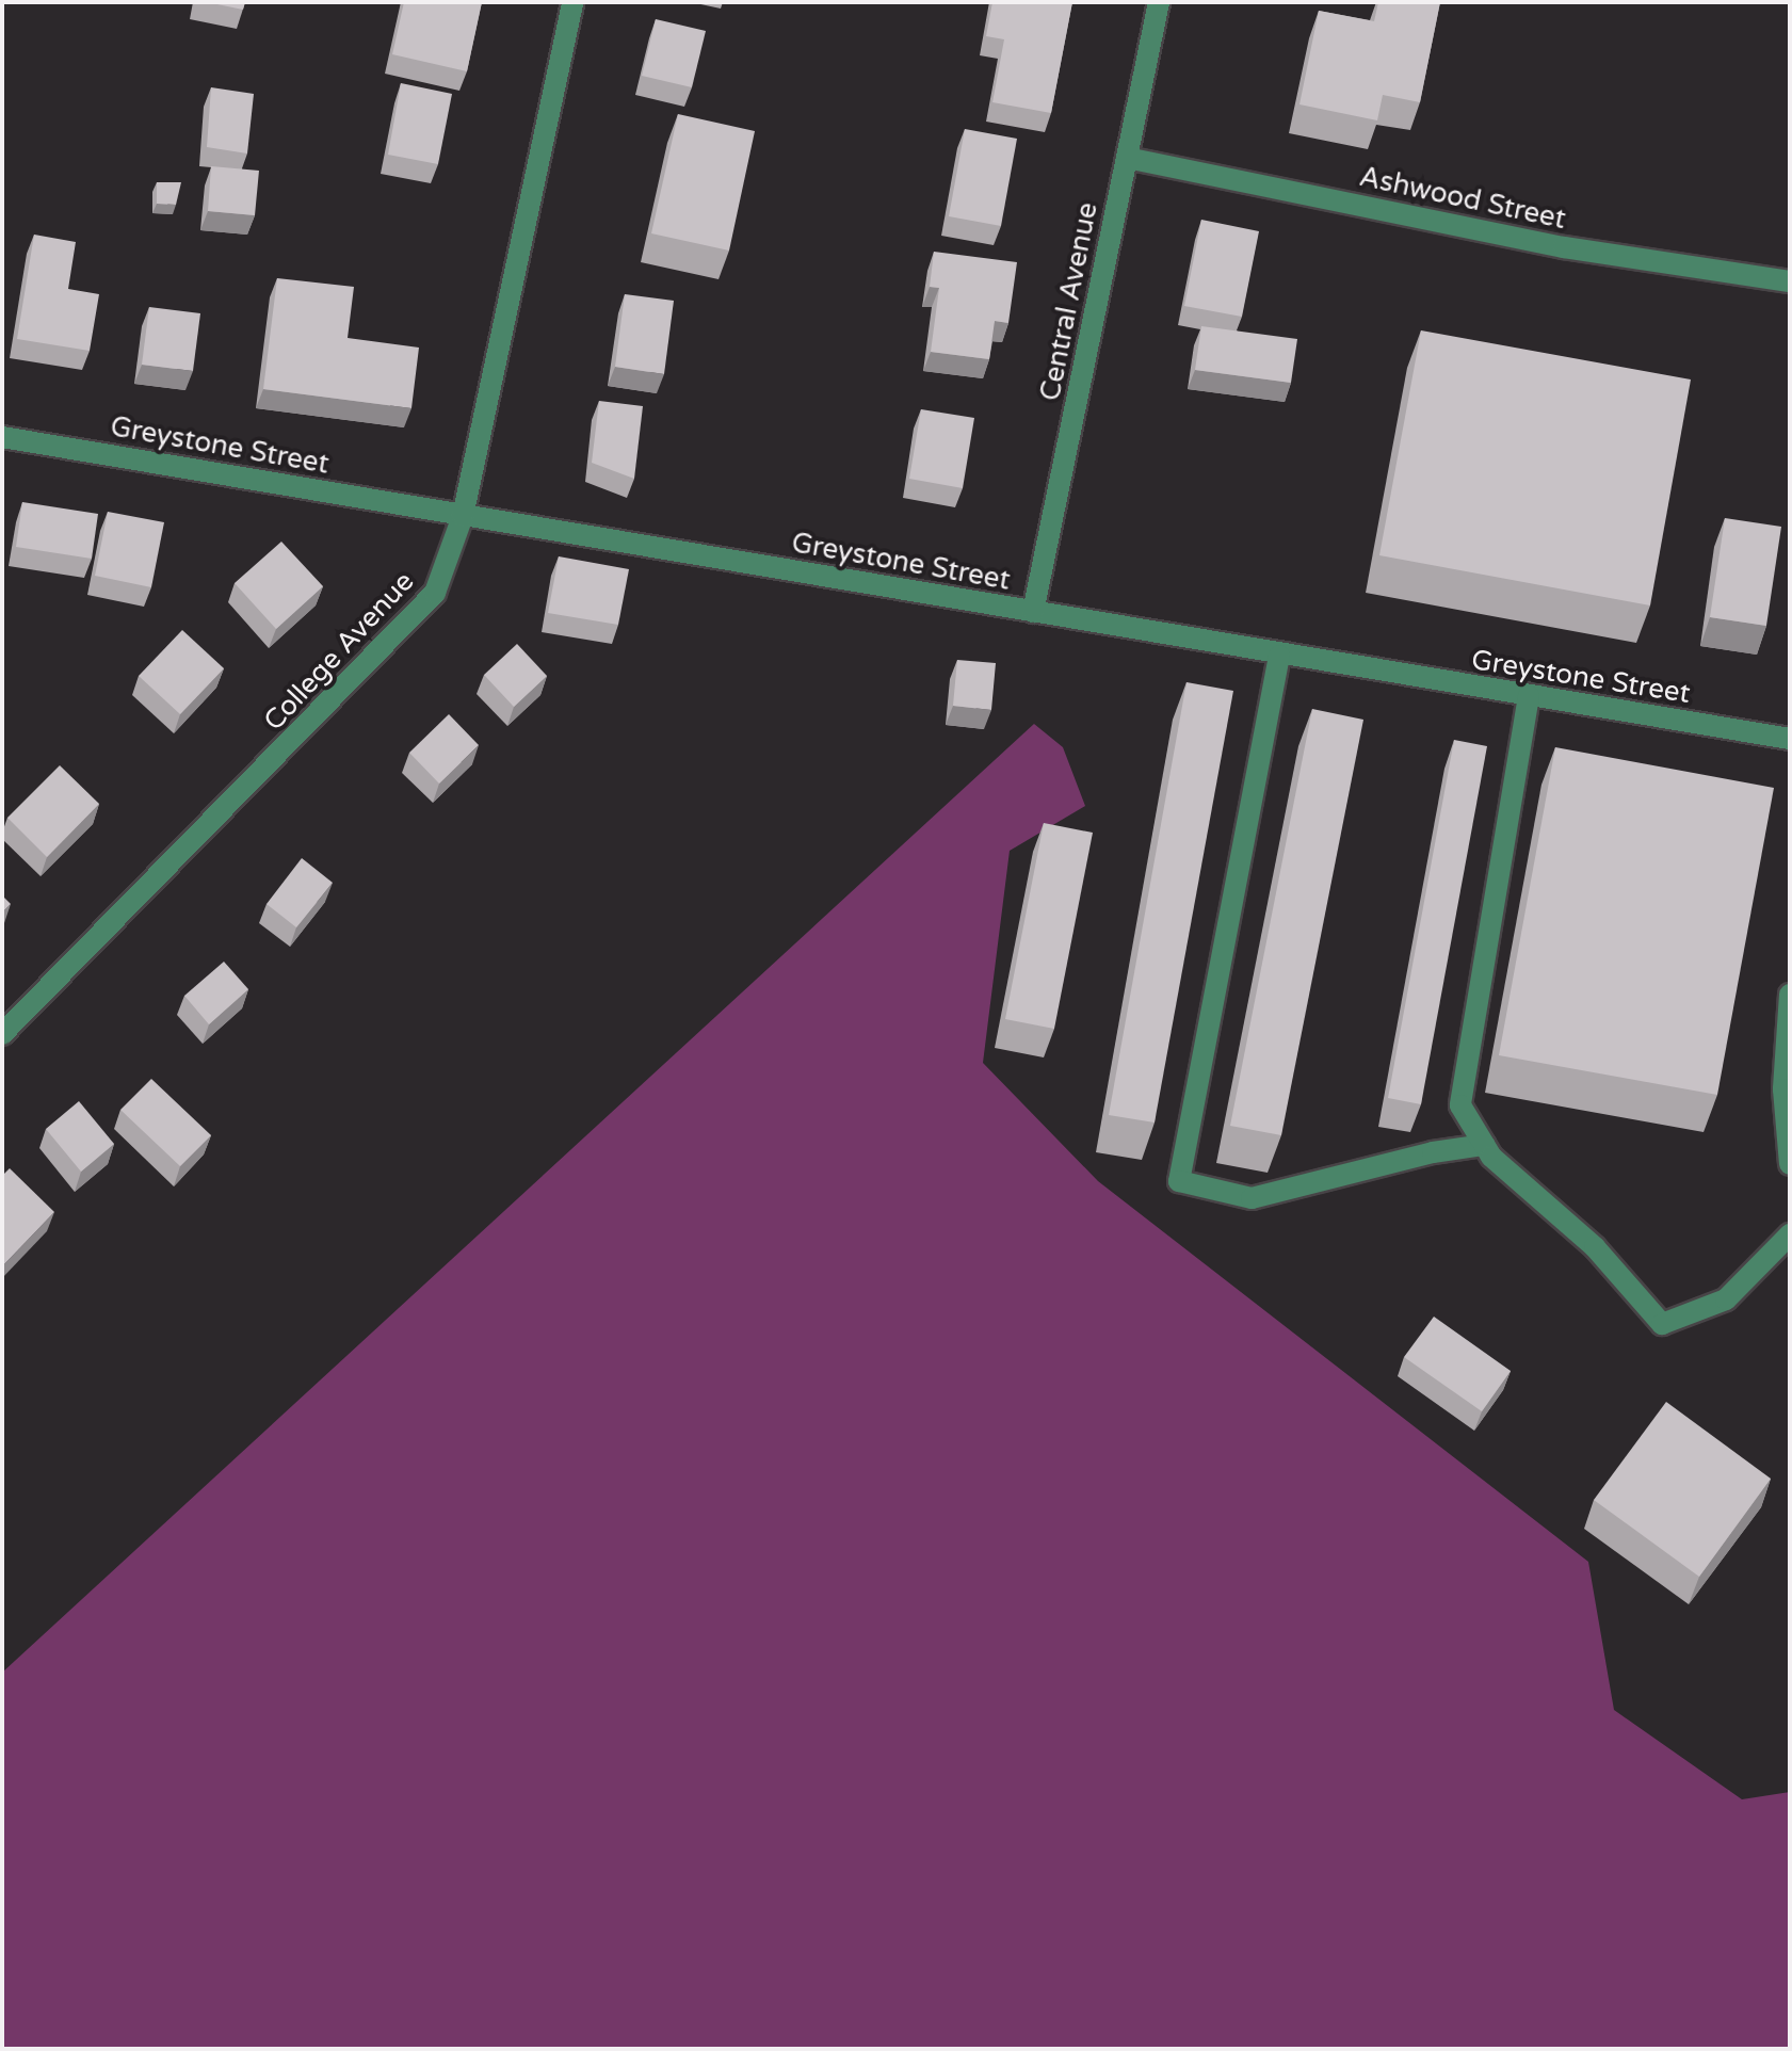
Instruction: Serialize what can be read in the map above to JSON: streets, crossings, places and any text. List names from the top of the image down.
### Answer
{
  "streets": {
    "street": [
      "Ashwood Street",
      "Central Avenue",
      "Greystone Street",
      "College Avenue"
    ]
  },
  "crossings": [
    ["Ashwood Street", "Central Avenue"],
    ["Central Avenue", "Greystone Street"],
    ["Greystone Street", "College Avenue"]
  ]
}
